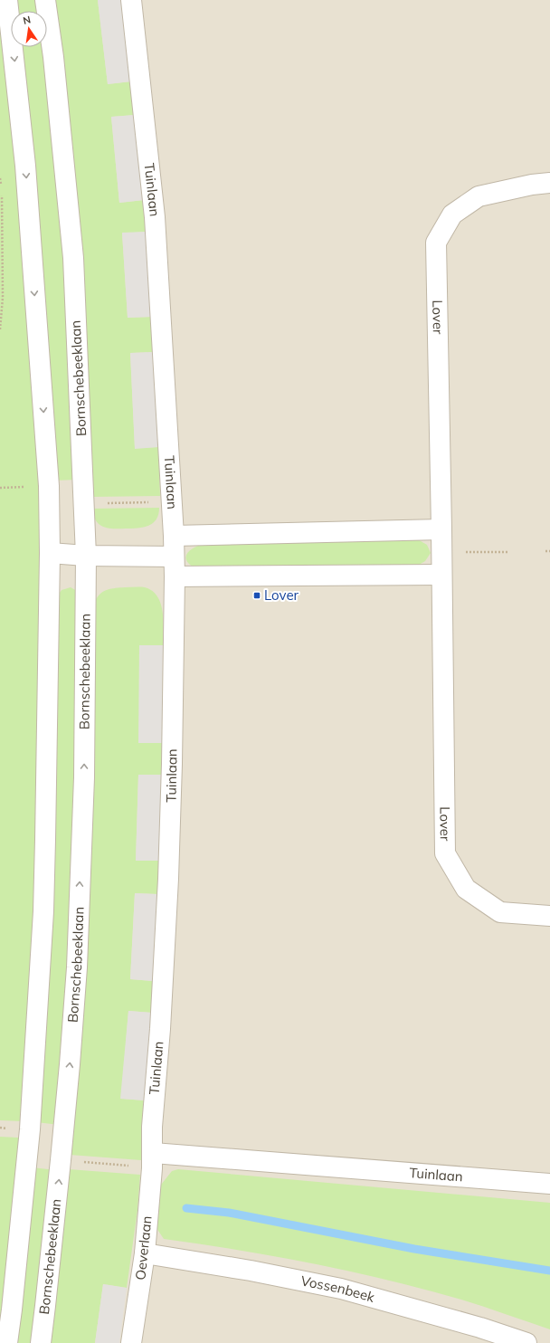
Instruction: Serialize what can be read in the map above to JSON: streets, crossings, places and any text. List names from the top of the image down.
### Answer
{
  "streets": {
    "street": [
      "Tuinlaan",
      "Lover",
      "Bornschebeeklaan",
      "Oeverlaan",
      "Vossenbeek"
    ]
  },
  "crossings": [
    ["Tuinlaan", "Oeverlaan"],
    ["Oeverlaan", "Vossenbeek"]
  ],
  "places": {
    "transit": ["Lover"]
  },
  "north": "top"
}
